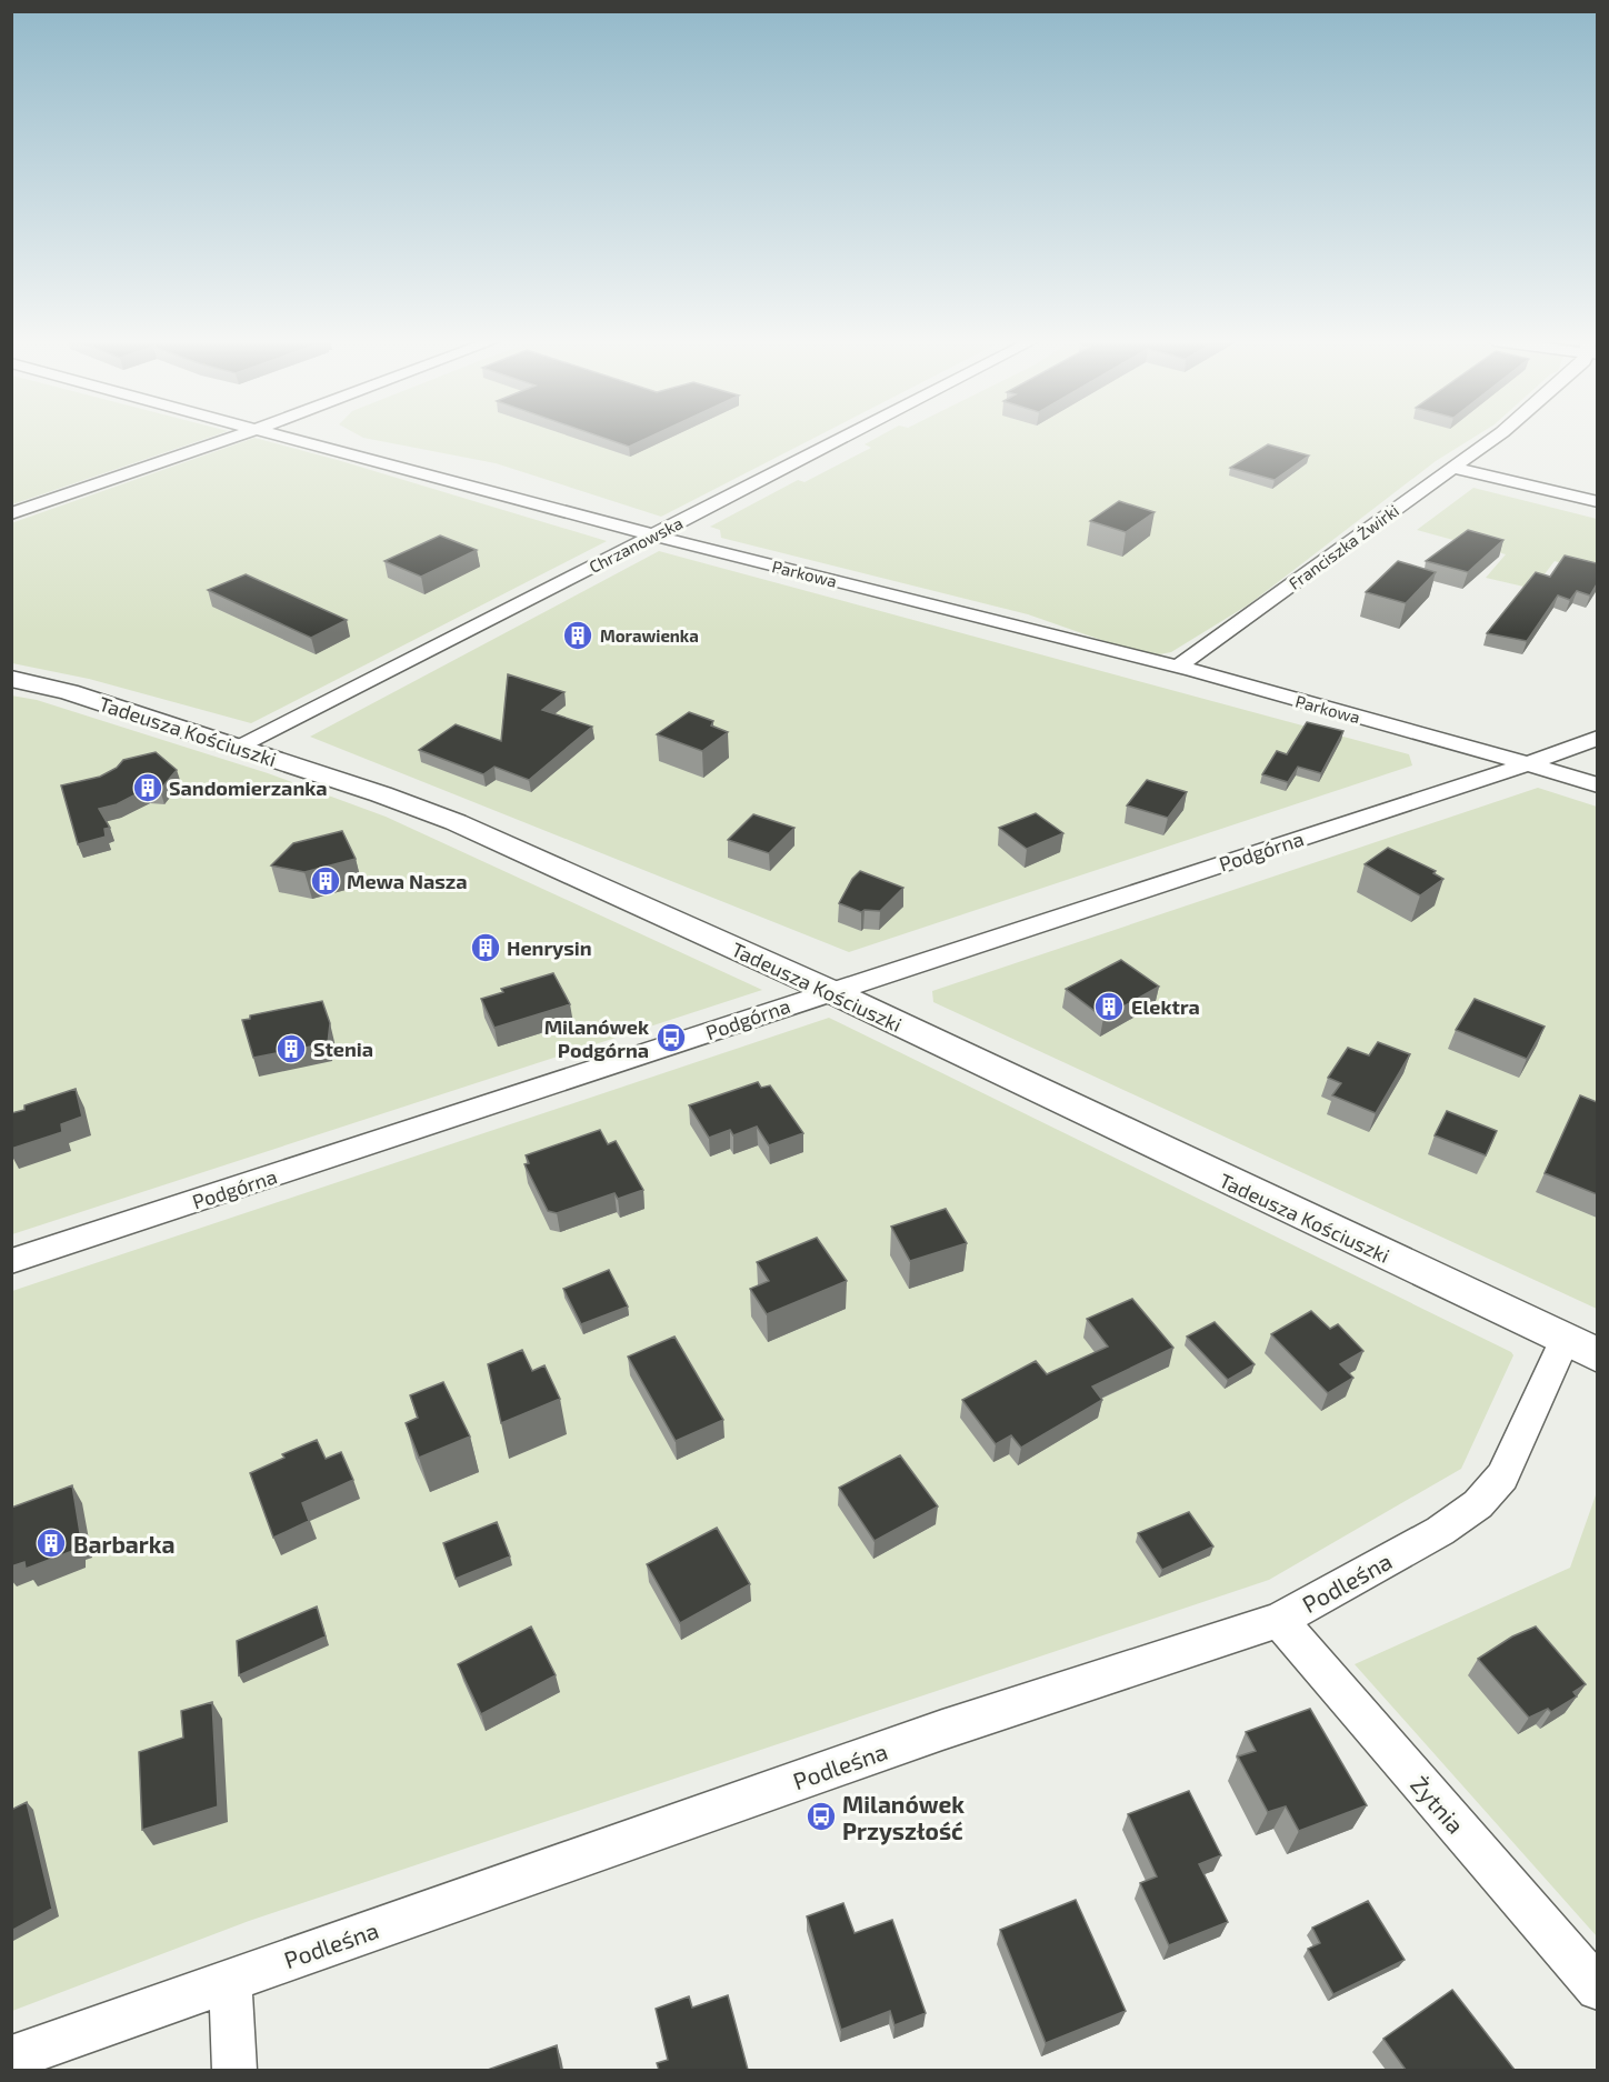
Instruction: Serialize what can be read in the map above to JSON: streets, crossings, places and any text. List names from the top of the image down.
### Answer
{
  "streets": {
    "street": [
      "Chrzanowska",
      "Franciszka Żwirki",
      "Parkowa",
      "Tadeusza Kościuszki",
      "Podgórna",
      "Podleśna",
      "Żytnia"
    ]
  },
  "crossings": [
    ["Chrzanowska", "Parkowa"],
    ["Chrzanowska", "Tadeusza Kościuszki"],
    ["Franciszka Żwirki", "Parkowa"],
    ["Parkowa", "Podgórna"],
    ["Tadeusza Kościuszki", "Podgórna"],
    ["Tadeusza Kościuszki", "Podleśna"],
    ["Podleśna", "Żytnia"]
  ],
  "places": {
    "building": [
      "Morawienka",
      "Sandomierzanka",
      "Mewa Nasza",
      "Henrysin",
      "Elektra",
      "Stenia",
      "Barbarka"
    ],
    "bus stop": ["Milanówek Podgórna", "Milanówek Przyszłość"]
  }
}
